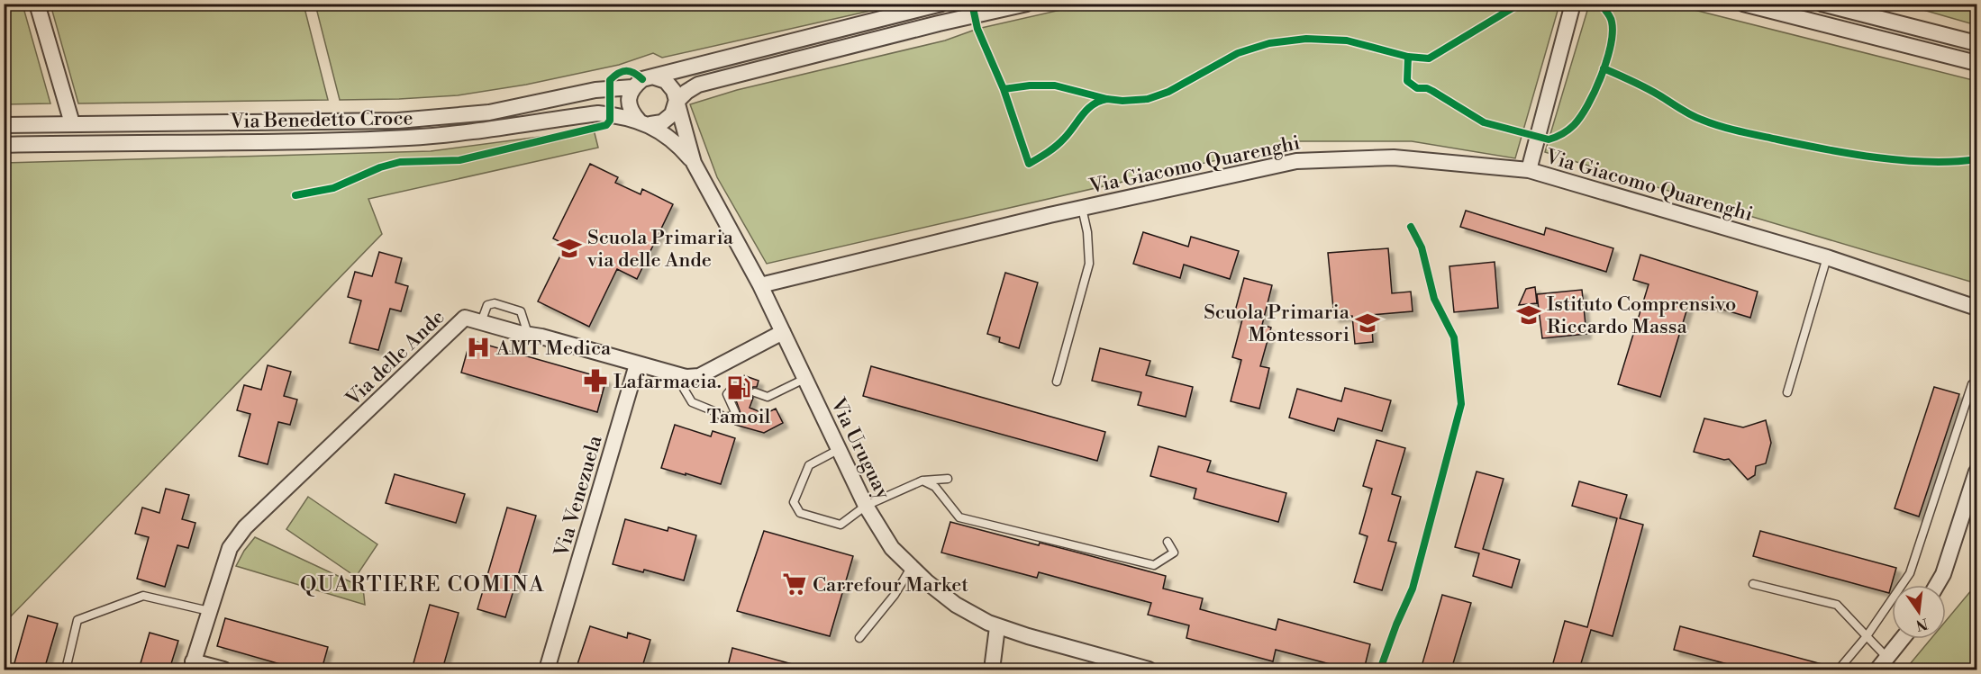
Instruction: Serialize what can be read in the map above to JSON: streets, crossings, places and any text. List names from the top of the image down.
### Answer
{
  "streets": {
    "street": [
      "Via Benedetto Croce",
      "Via Giacomo Quarenghi",
      "Via delle Ande",
      "Via Uruguay",
      "Via Venezuela"
    ]
  },
  "crossings": [
    ["Via Benedetto Croce", "Via Uruguay"],
    ["Via Giacomo Quarenghi", "Via Uruguay"],
    ["Via delle Ande", "Via Uruguay"],
    ["Via delle Ande", "Via Venezuela"]
  ],
  "districts": ["QUARTIERE COMINA"],
  "places": {
    "school or university": ["Scuola Primaria via delle Ande", "Istituto Comprensivo Riccardo Massa", "Scuola Primaria Montessori"],
    "hospital": ["AMT Medica"],
    "pharmacy": ["Lafarmacia."],
    "fuel station": ["Tamoil"],
    "supermarket": ["Carrefour Market"]
  },
  "north": "bottom"
}
